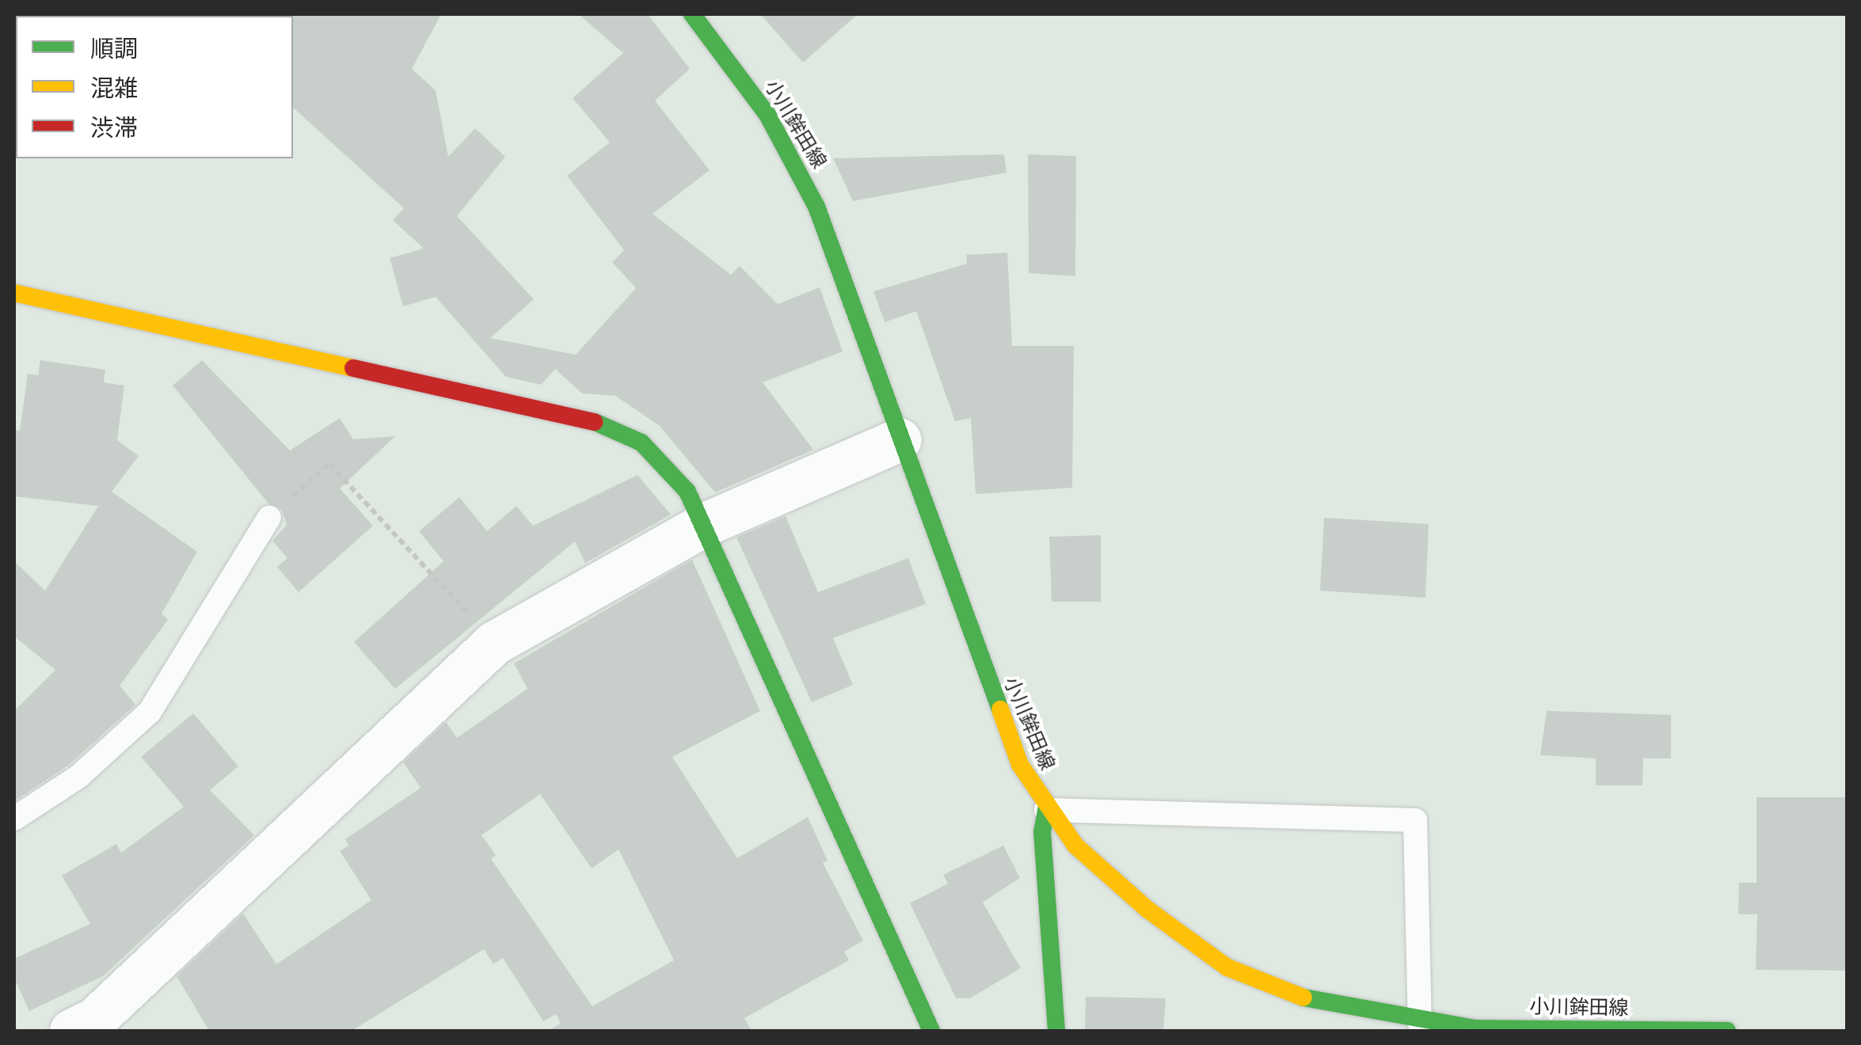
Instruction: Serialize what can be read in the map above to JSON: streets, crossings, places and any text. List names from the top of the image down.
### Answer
{
  "streets": {
    "main road": ["小川鉾田線"]
  },
  "legend": ["順調", "混雑", "渋滞"]
}
